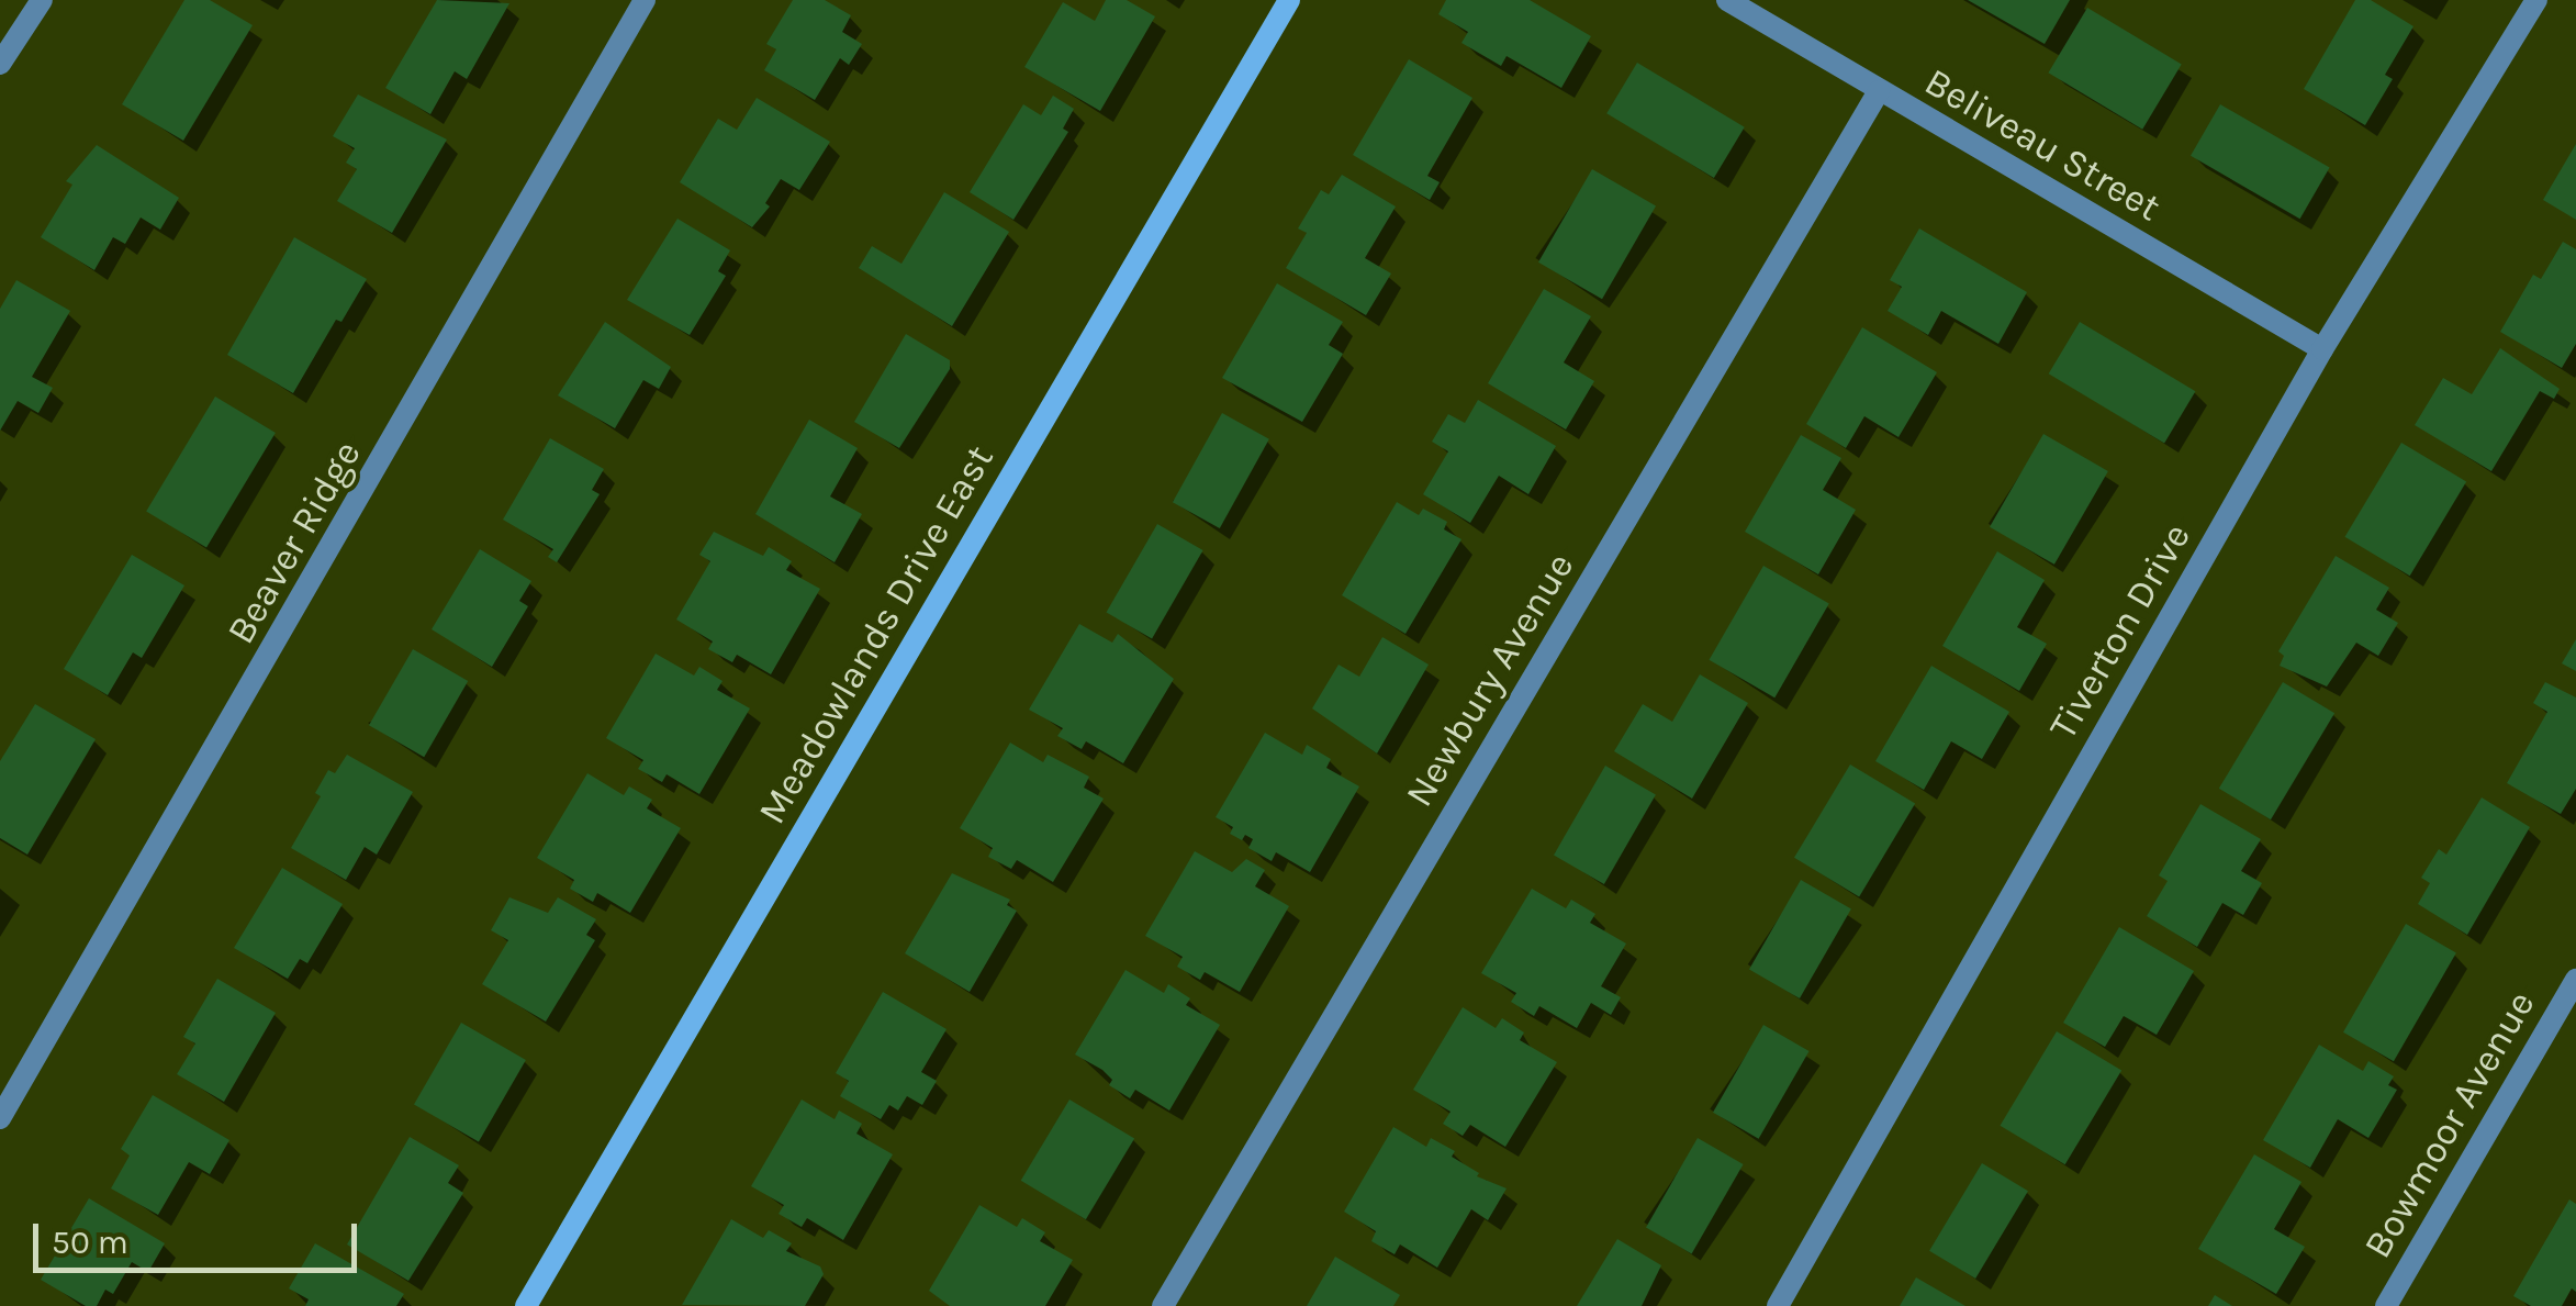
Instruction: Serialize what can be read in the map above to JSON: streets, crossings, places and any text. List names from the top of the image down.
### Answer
{
  "streets": {
    "main road": ["Meadowlands Drive East"],
    "street": [
      "Beliveau Street",
      "Beaver Ridge",
      "Tiverton Drive",
      "Newbury Avenue",
      "Bowmoor Avenue"
    ]
  },
  "crossings": [
    ["Beliveau Street", "Tiverton Drive"],
    ["Beliveau Street", "Newbury Avenue"]
  ],
  "scale_bar": "50 m"
}
